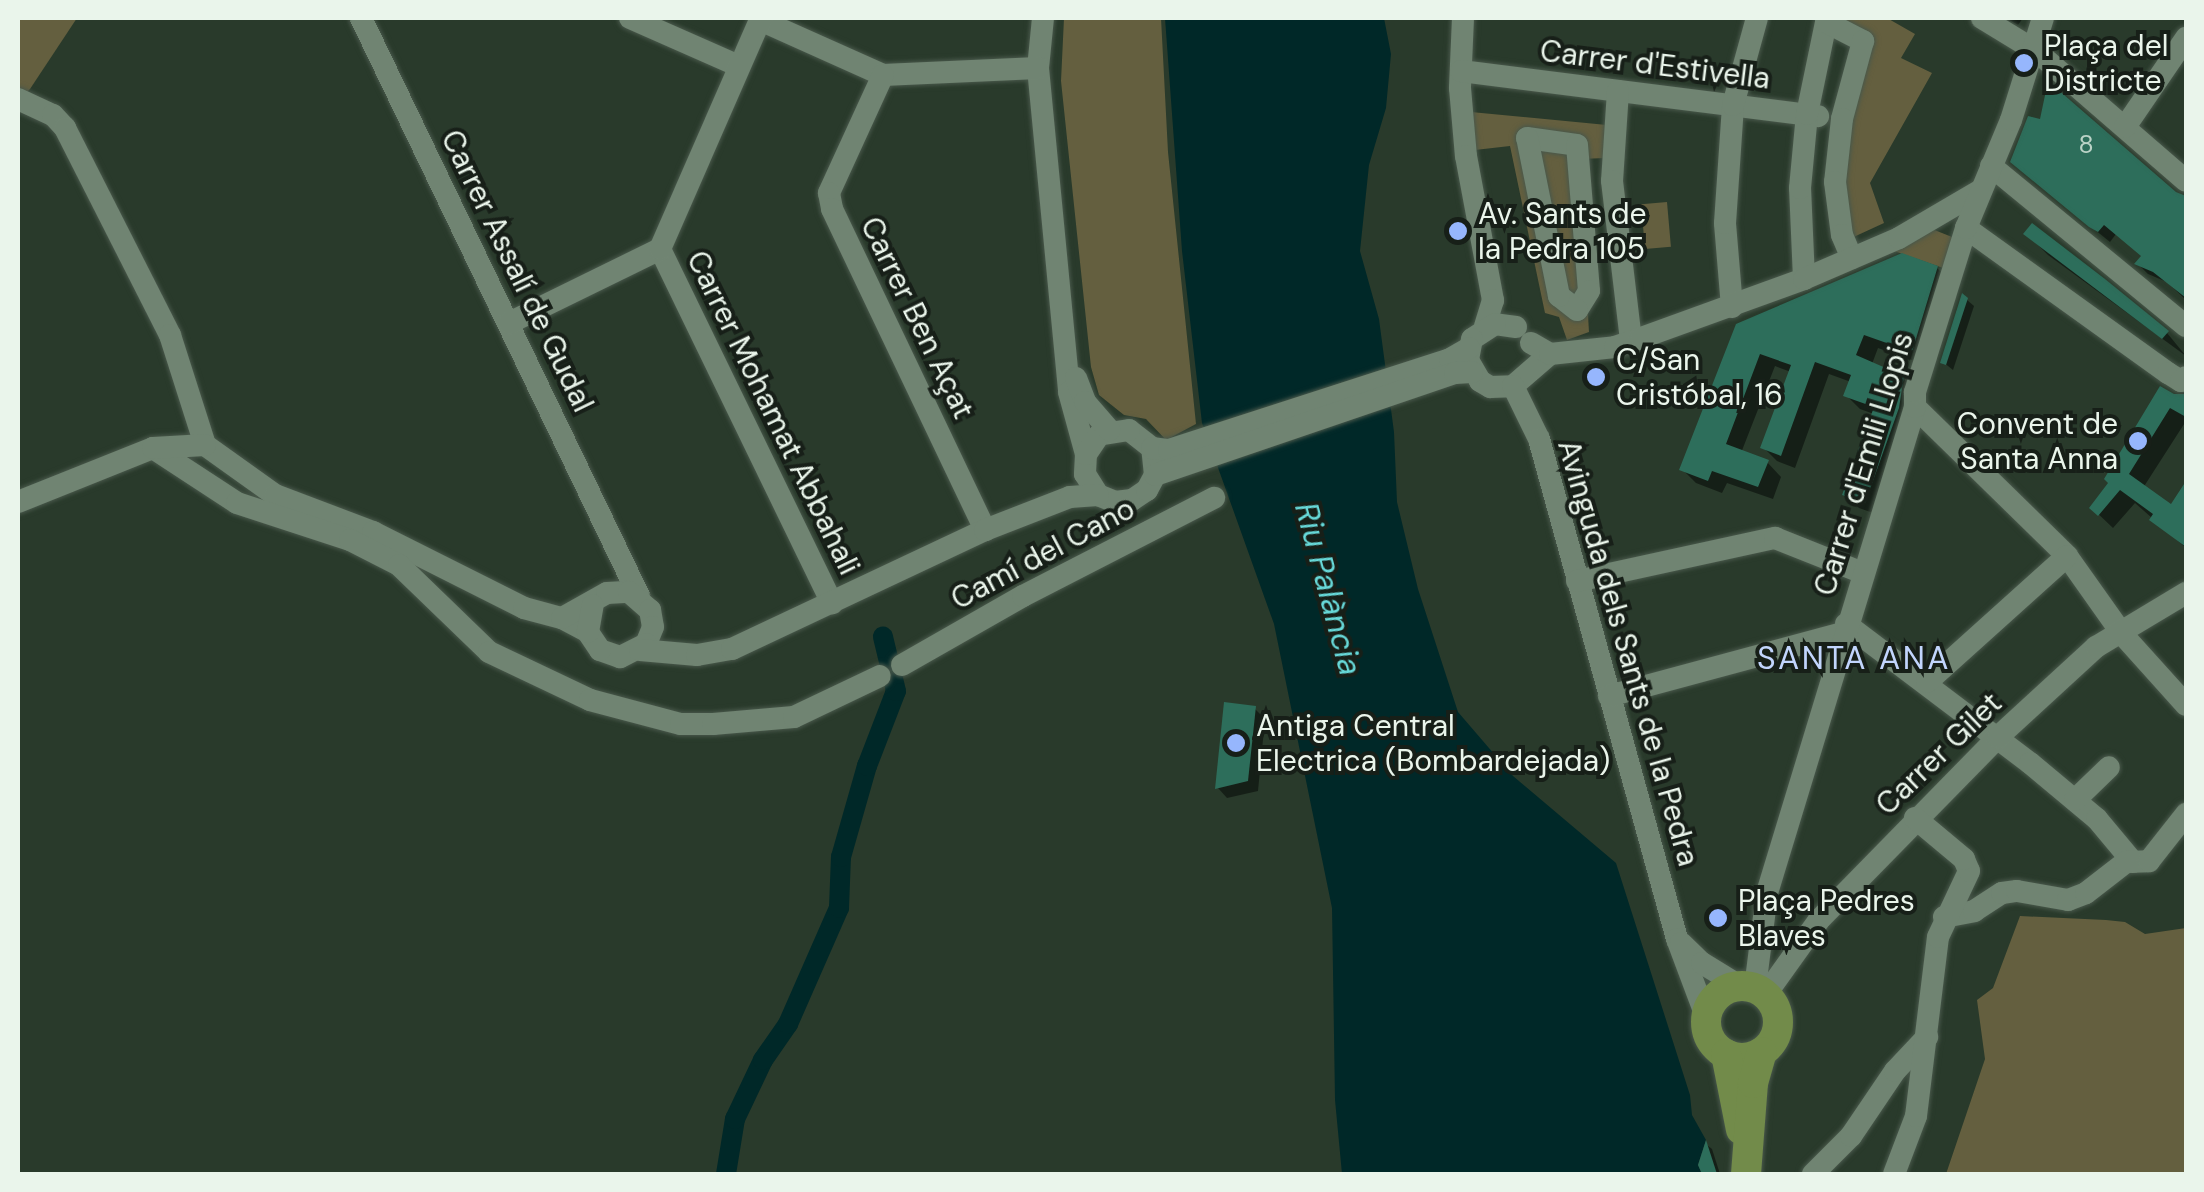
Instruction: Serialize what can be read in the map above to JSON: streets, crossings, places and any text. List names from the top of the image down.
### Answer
{
  "streets": {
    "street": [
      "Carrer d'Estivella",
      "Carrer Assalí de Gudal",
      "Carrer Ben Açat",
      "Carrer Mohamat Abbahali",
      "Carrer d'Emili Llopis",
      "Camí del Cano",
      "Avinguda dels Sants de la Pedra",
      "Carrer Gilet"
    ]
  },
  "crossings": [
    ["Carrer d'Emili Llopis", "Avinguda dels Sants de la Pedra"],
    ["Carrer d'Emili Llopis", "Carrer Gilet"],
    ["Avinguda dels Sants de la Pedra", "Carrer Gilet"]
  ],
  "districts": ["SANTA ANA"],
  "water": ["Riu Palància"],
  "places": [
    "Plaça del Districte",
    "Av. Sants de la Pedra 105",
    "C/San Cristóbal, 16",
    "Convent de Santa Anna",
    "Antiga Central Electrica (Bombardejada)",
    "Plaça Pedres Blaves"
  ],
  "house_numbers": ["8"]
}
